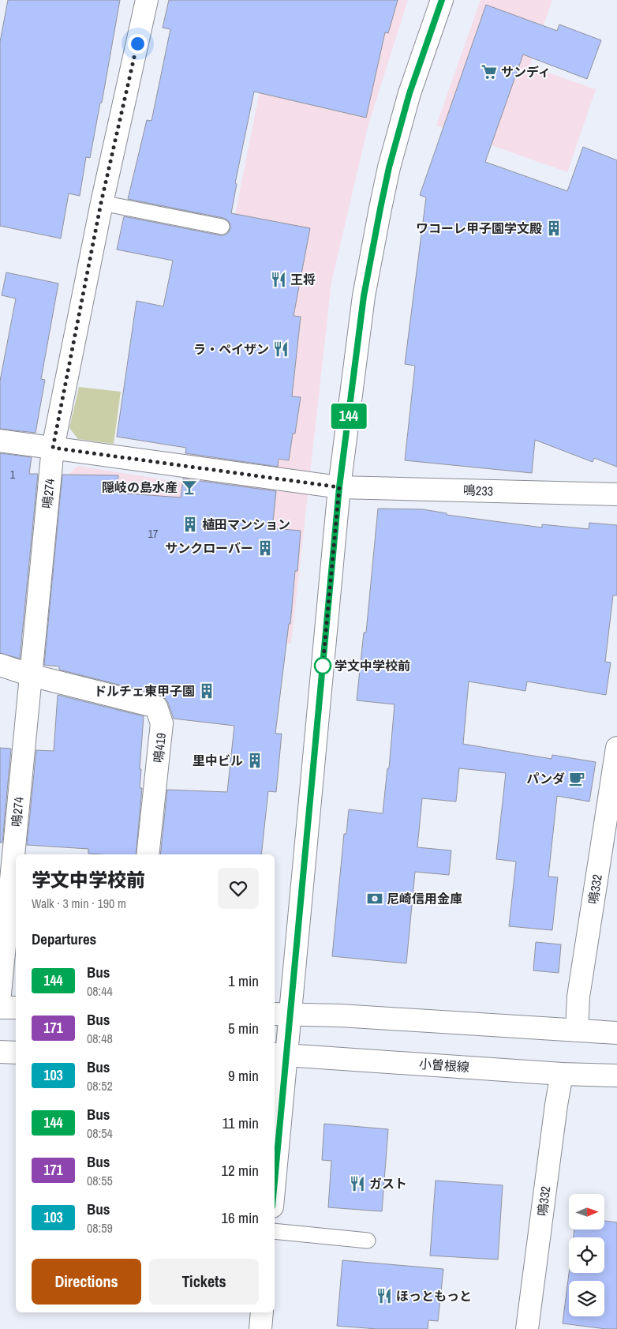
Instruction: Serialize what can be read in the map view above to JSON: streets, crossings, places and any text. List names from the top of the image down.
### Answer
{
  "streets": {
    "street": [
      "鳴233",
      "鳴274",
      "鳴419",
      "鳴332",
      "小曽根線"
    ]
  },
  "crossings": [
    ["鳴233", "鳴274"],
    ["鳴274", "鳴419"],
    ["鳴332", "小曽根線"]
  ],
  "places": {
    "supermarket": ["サンディ"],
    "building": [
      "ワコーレ甲子園学文殿",
      "植田マンション",
      "サンクローバー",
      "ドルチェ東甲子園",
      "里中ビル"
    ],
    "restaurant": [
      "王将",
      "ラ・ペイザン",
      "ガスト",
      "ほっともっと"
    ],
    "bar": ["隠岐の島水産"],
    "other": ["学文中学校前"],
    "cafe": ["パンダ"],
    "bank": ["尼崎信用金庫"]
  },
  "lines": ["bus line 144"],
  "house_numbers": ["1", "17"],
  "north": "right",
  "page": {
    "on_map": "144",
    "heading": [
      ["学文中学校前", "Walk · 3 min · 190 m"],
      "Departures"
    ],
    "list": [
      {
        "mark": "144",
        "name": "Bus",
        "note": "08:44",
        "value": "1 min"
      },
      {
        "mark": "171",
        "name": "Bus",
        "note": "08:48",
        "value": "5 min"
      },
      {
        "mark": "103",
        "name": "Bus",
        "note": "08:52",
        "value": "9 min"
      },
      {
        "mark": "144",
        "name": "Bus",
        "note": "08:54",
        "value": "11 min"
      },
      {
        "mark": "171",
        "name": "Bus",
        "note": "08:55",
        "value": "12 min"
      },
      {
        "mark": "103",
        "name": "Bus",
        "note": "08:59",
        "value": "16 min"
      }
    ],
    "buttons": ["Directions", "Tickets"]
  }
}
